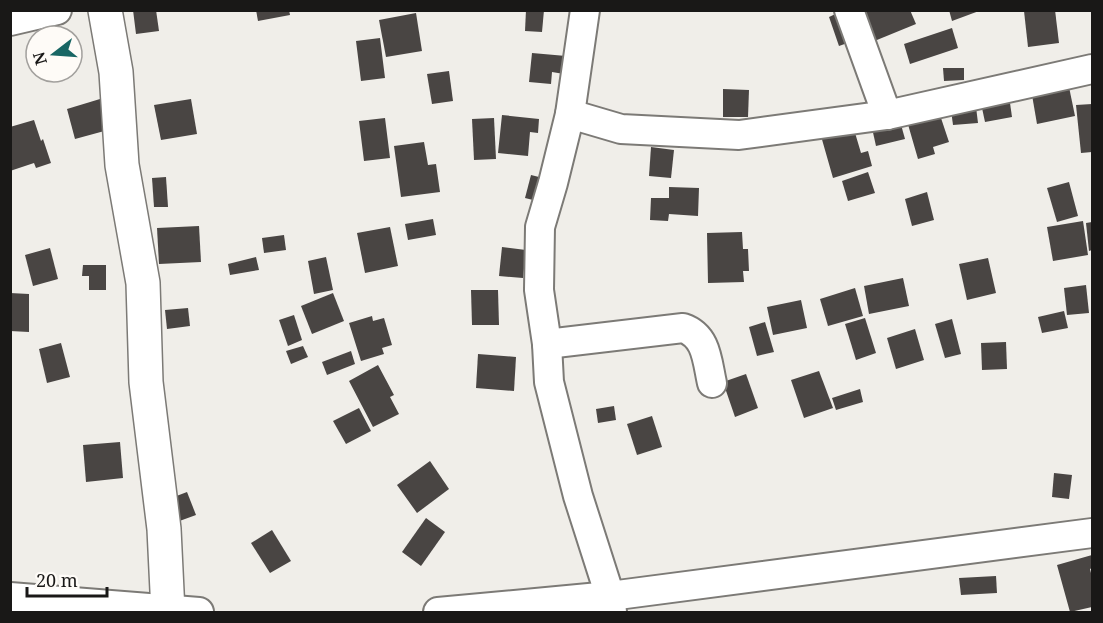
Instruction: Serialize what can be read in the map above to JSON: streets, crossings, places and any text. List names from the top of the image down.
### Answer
{
  "scale_bar": "20 m",
  "north": "left"
}
